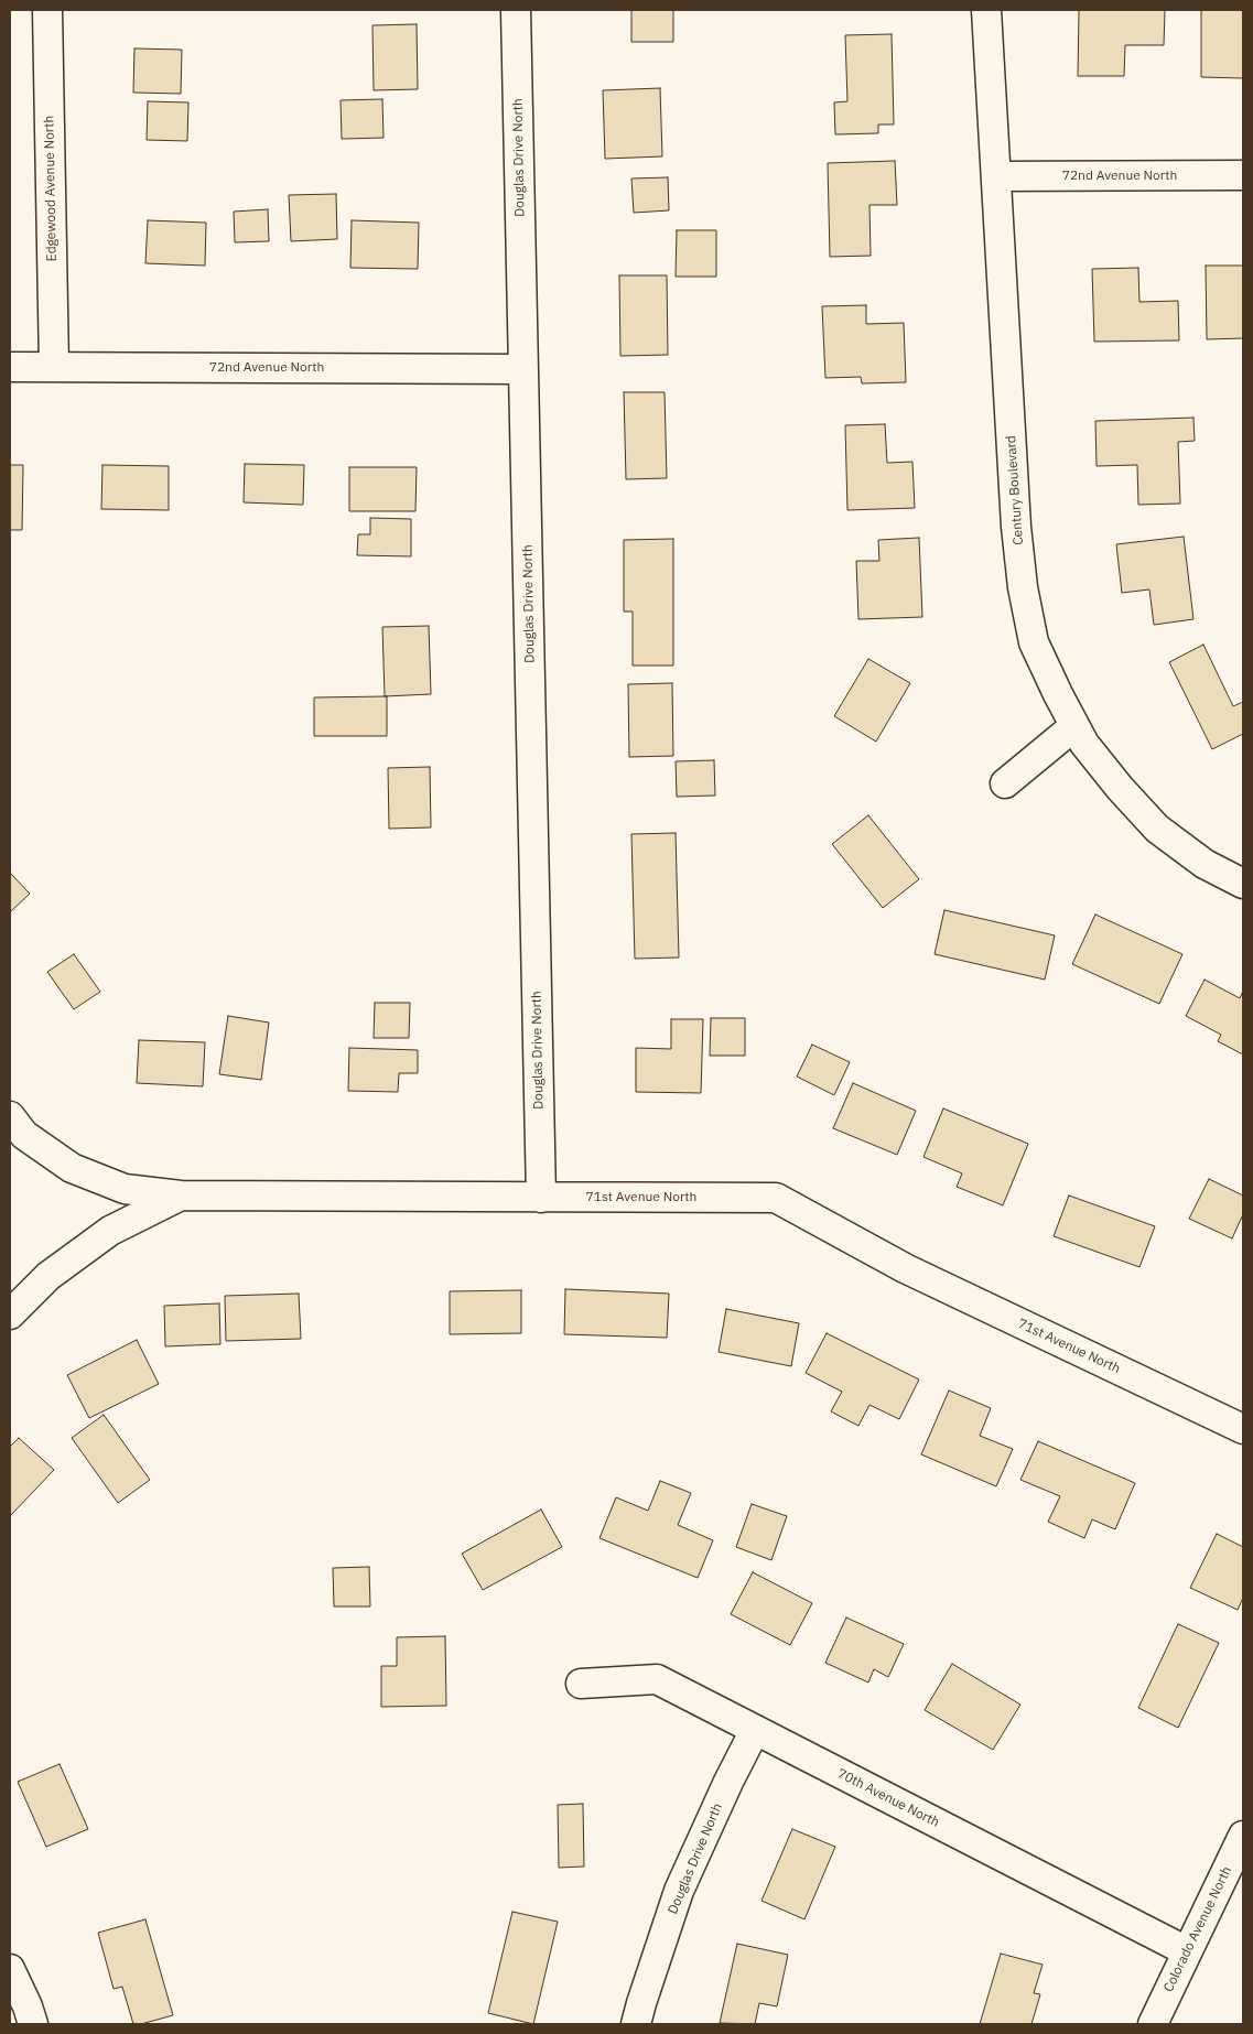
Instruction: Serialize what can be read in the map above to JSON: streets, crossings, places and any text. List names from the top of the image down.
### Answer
{
  "streets": {
    "street": [
      "Douglas Drive North",
      "72nd Avenue North",
      "Edgewood Avenue North",
      "Century Boulevard",
      "71st Avenue North",
      "70th Avenue North",
      "Colorado Avenue North"
    ]
  },
  "crossings": [
    ["Douglas Drive North", "72nd Avenue North"],
    ["Douglas Drive North", "71st Avenue North"],
    ["Douglas Drive North", "70th Avenue North"],
    ["72nd Avenue North", "Edgewood Avenue North"],
    ["72nd Avenue North", "Century Boulevard"],
    ["70th Avenue North", "Colorado Avenue North"]
  ]
}
